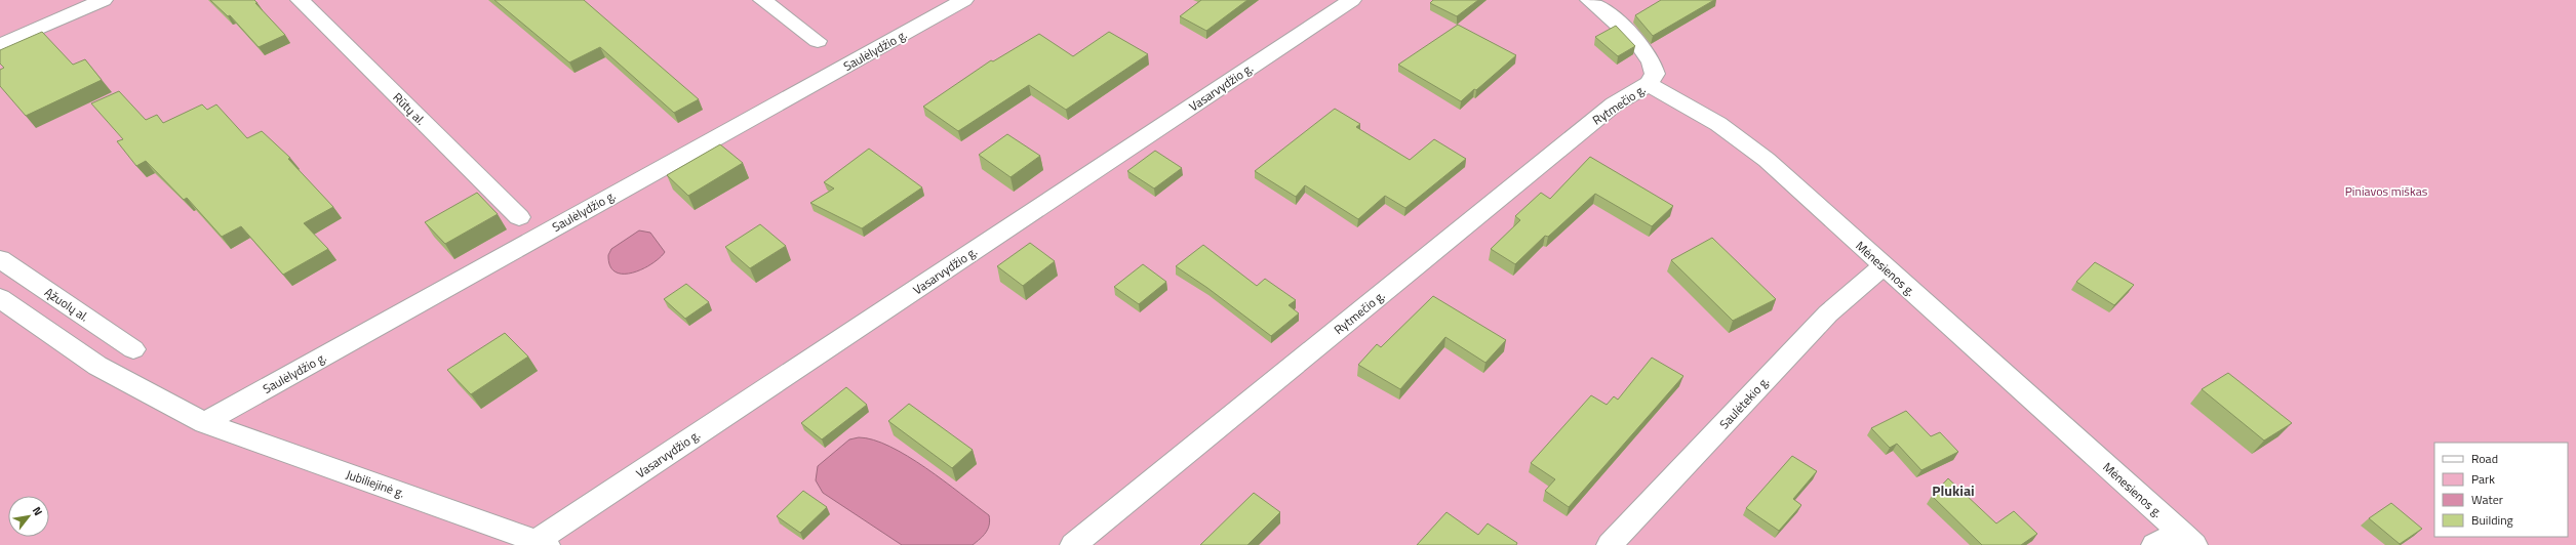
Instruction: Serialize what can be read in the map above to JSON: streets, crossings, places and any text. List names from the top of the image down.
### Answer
{
  "streets": {
    "street": [
      "Saulėlydžio g.",
      "Vasarvydžio g.",
      "Rytmečio g.",
      "Rūtų al.",
      "Mėnesienos g.",
      "Ąžuolų al.",
      "Saulėtekio g.",
      "Jubiliejinė g."
    ]
  },
  "crossings": [
    ["Saulėlydžio g.", "Jubiliejinė g."],
    ["Vasarvydžio g.", "Jubiliejinė g."],
    ["Rytmečio g.", "Mėnesienos g."],
    ["Mėnesienos g.", "Saulėtekio g."]
  ],
  "districts": ["Plukiai"],
  "parks": ["Piniavos miškas"],
  "legend": [
    "Road",
    "Park",
    "Water",
    "Building"
  ],
  "north": "top right"
}
